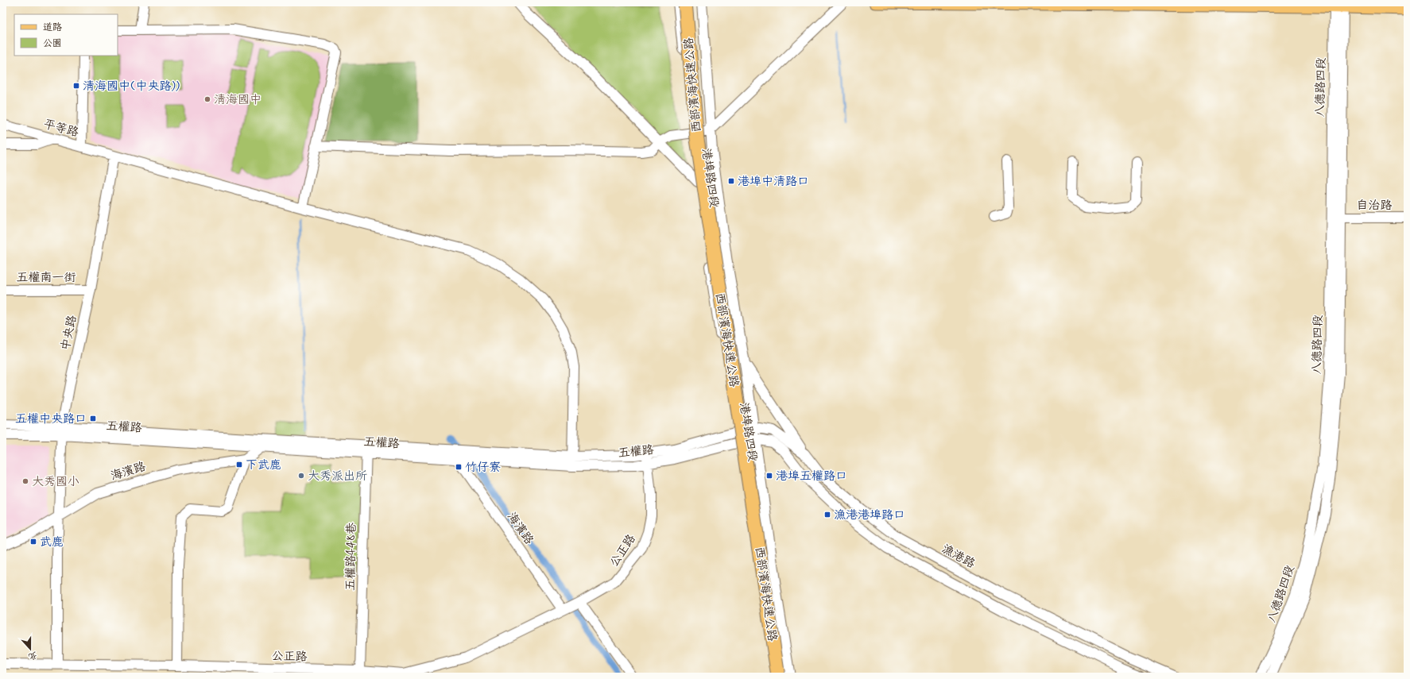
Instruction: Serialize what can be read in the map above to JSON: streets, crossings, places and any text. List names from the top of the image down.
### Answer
{
  "streets": {
    "highway": ["西部濱海快速公路"],
    "street": [
      "八德路四段",
      "平等路",
      "港埠路四段",
      "自治路",
      "五權南一街",
      "中央路",
      "五權路",
      "海濱路",
      "公正路",
      "漁港路",
      "五權路448巷"
    ]
  },
  "crossings": [
    ["八德路四段", "自治路"],
    ["平等路", "中央路"],
    ["平等路", "五權路"],
    ["港埠路四段", "五權路"],
    ["港埠路四段", "漁港路"],
    ["五權南一街", "中央路"],
    ["中央路", "五權路"],
    ["中央路", "海濱路"],
    ["中央路", "公正路"],
    ["五權路", "海濱路"],
    ["五權路", "公正路"],
    ["五權路", "漁港路"],
    ["五權路", "五權路448巷"],
    ["海濱路", "公正路"],
    ["公正路", "五權路448巷"]
  ],
  "places": {
    "transit": [
      "清海國中(中央路))",
      "港埠中清路口",
      "五權中央路口",
      "下武鹿",
      "竹仔寮",
      "港埠五權路口",
      "漁港港埠路口",
      "武鹿"
    ],
    "other": ["清海國中", "大秀派出所", "大秀國小"]
  },
  "legend": ["道路", "公園"],
  "north": "bottom"
}
